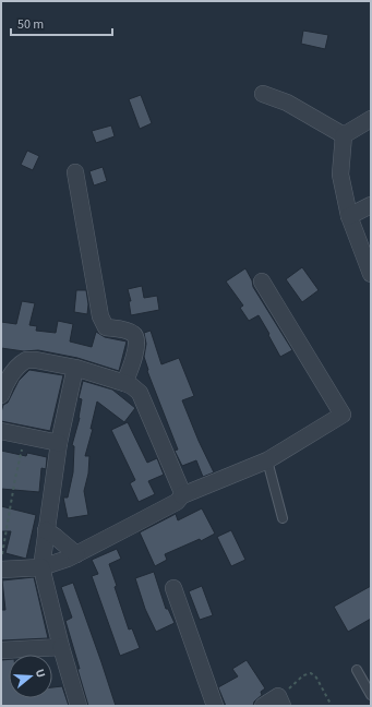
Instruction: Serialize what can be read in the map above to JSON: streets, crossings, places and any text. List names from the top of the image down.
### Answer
{
  "scale_bar": "50 m",
  "north": "right"
}
